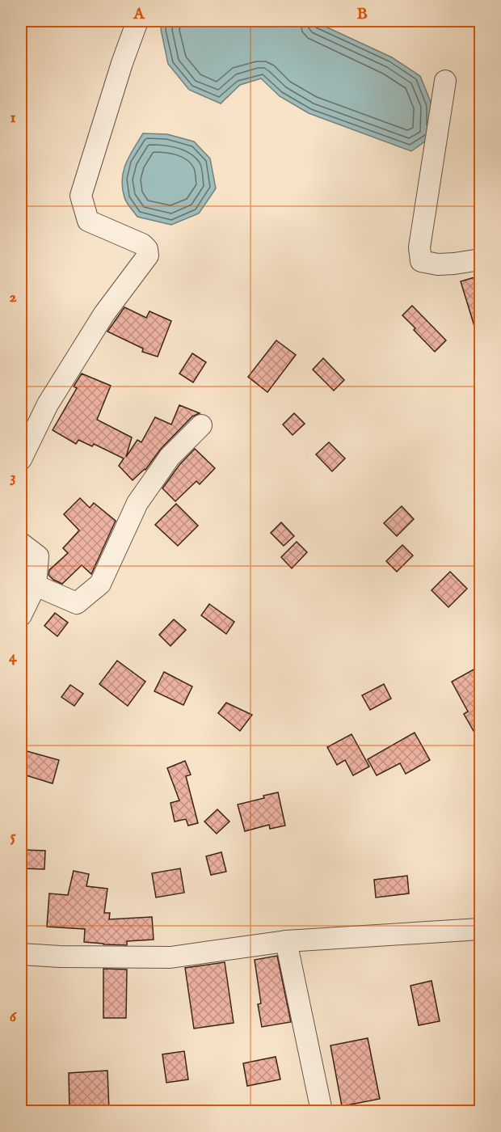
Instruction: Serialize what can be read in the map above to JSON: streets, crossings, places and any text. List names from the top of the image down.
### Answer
{
  "grid": {
    "columns": ["A", "B"],
    "rows": [
      "1",
      "2",
      "3",
      "4",
      "5",
      "6"
    ]
  }
}
